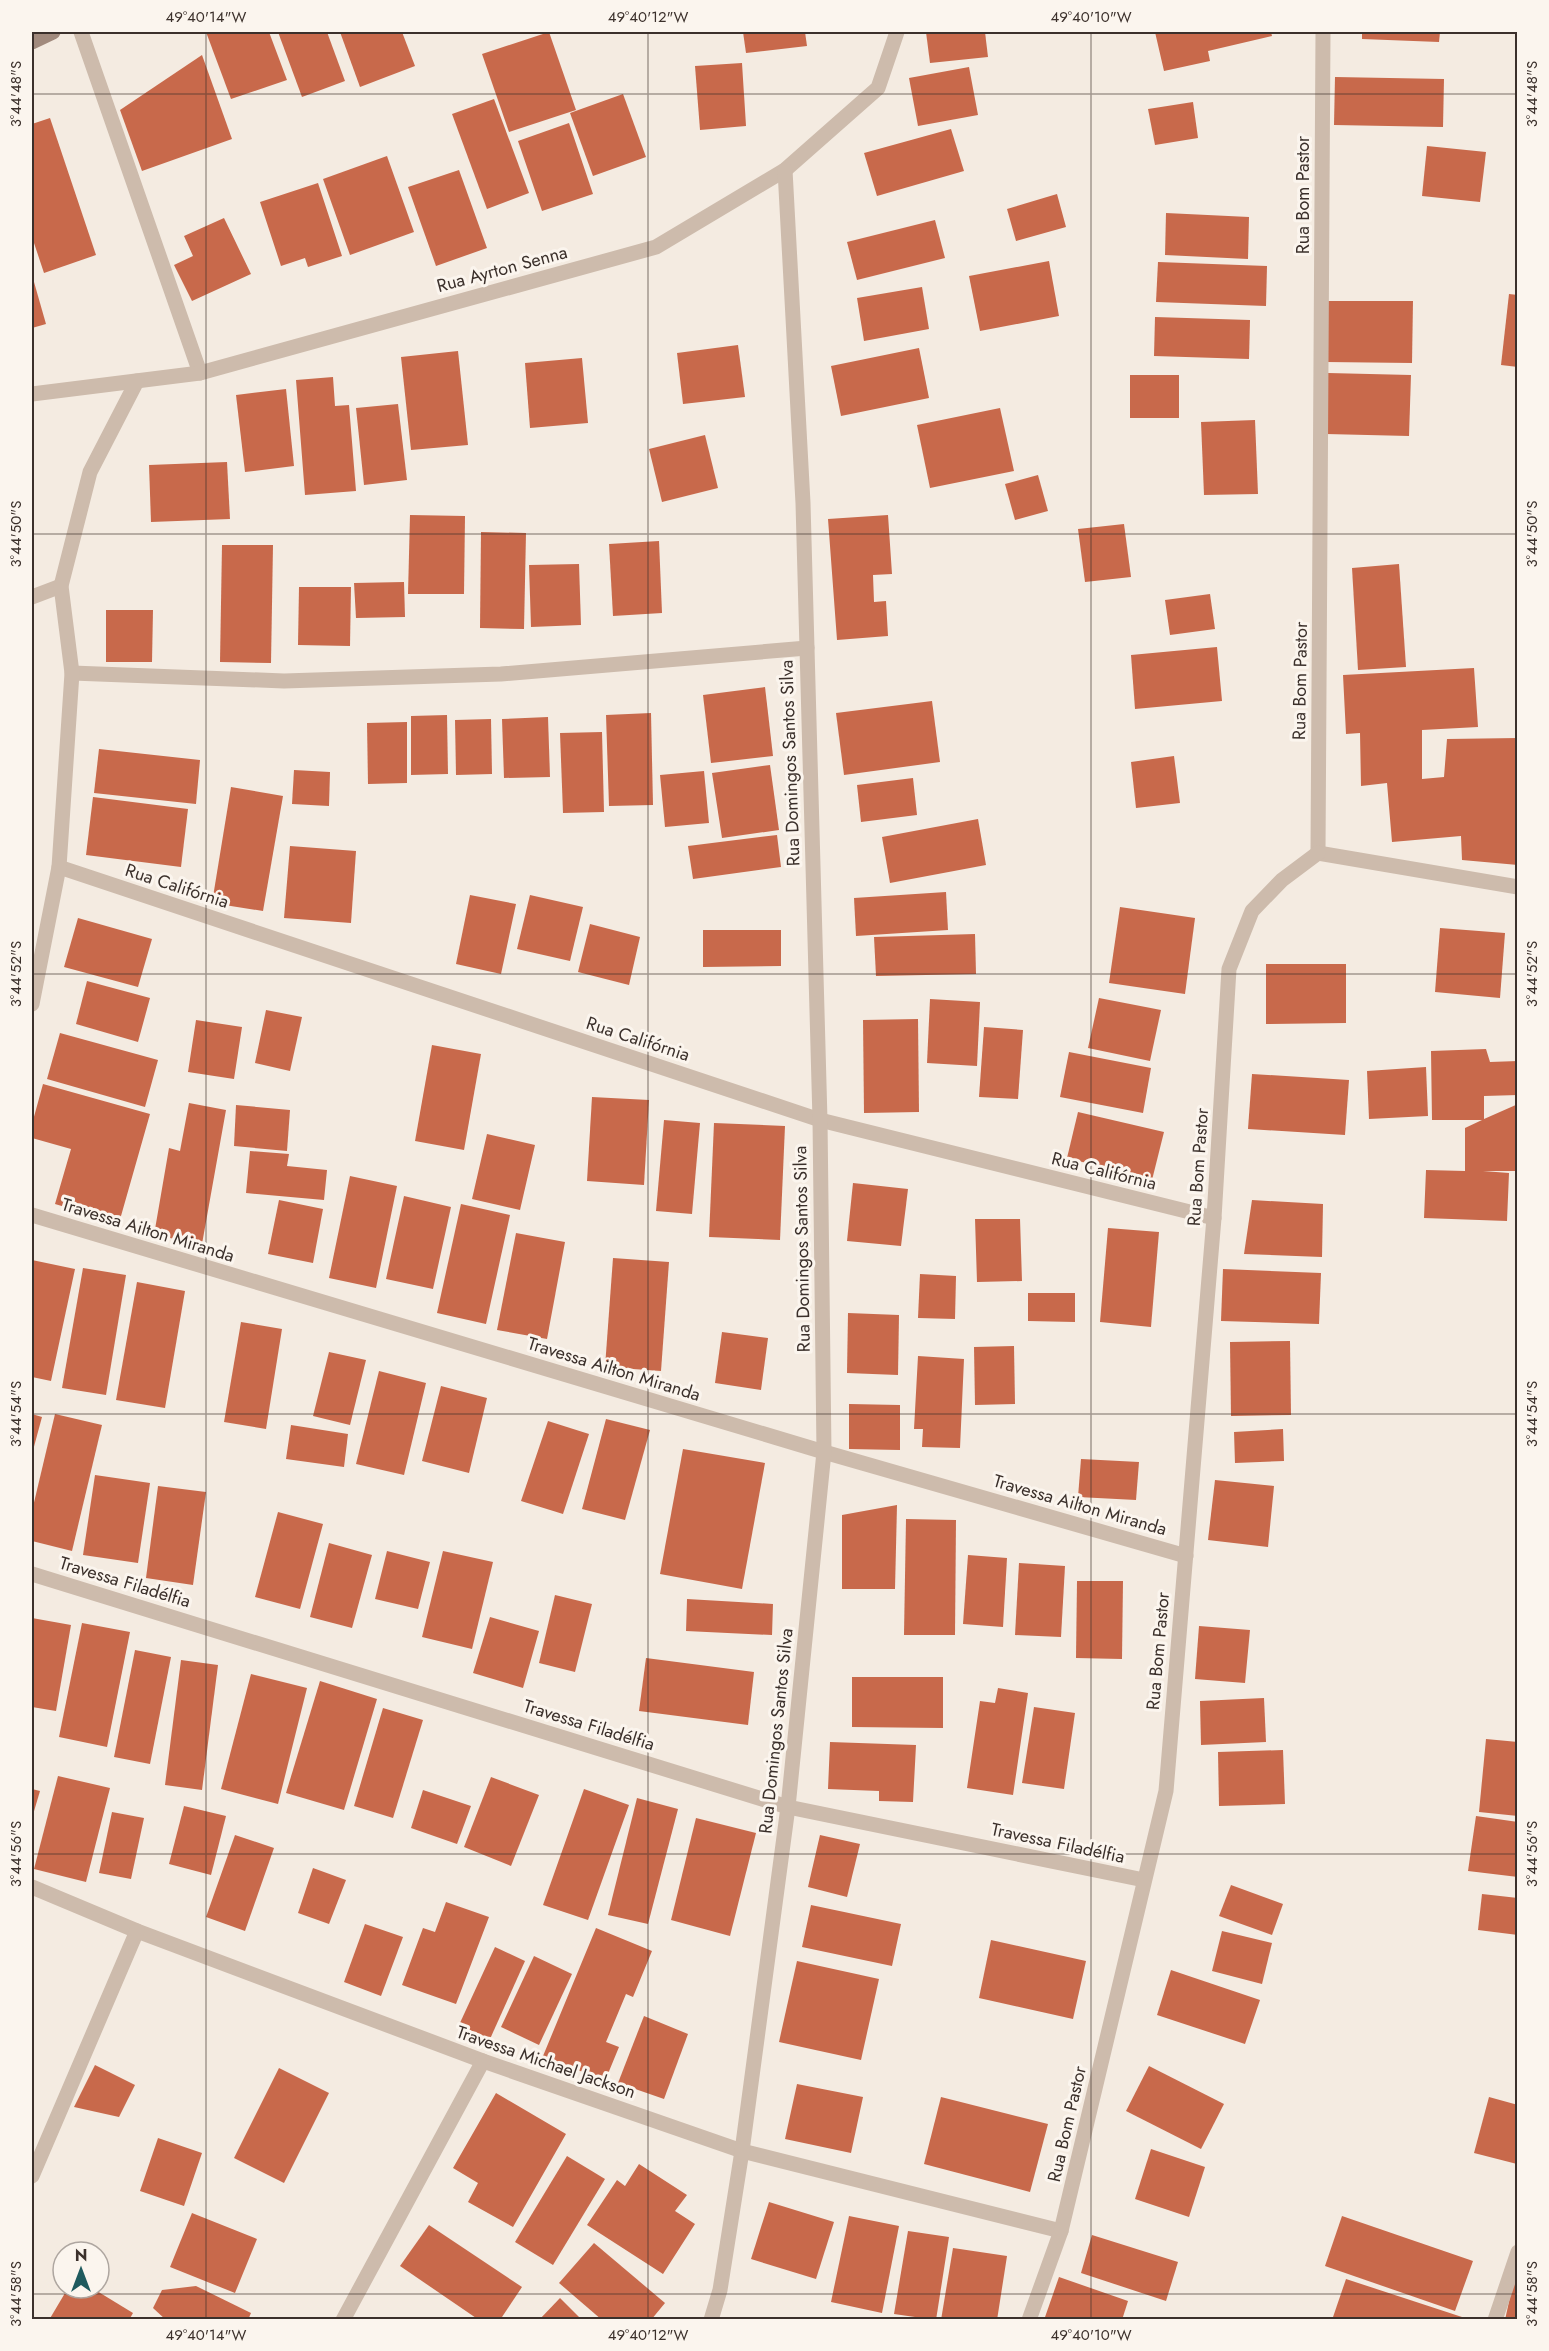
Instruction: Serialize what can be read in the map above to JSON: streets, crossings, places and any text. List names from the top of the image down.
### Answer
{
  "streets": {
    "street": [
      "Rua Bom Pastor",
      "Rua Ayrton Senna",
      "Rua Domingos Santos Silva",
      "Rua Califórnia",
      "Travessa Ailton Miranda",
      "Travessa Filadélfia",
      "Travessa Michael Jackson"
    ]
  },
  "crossings": [
    ["Rua Bom Pastor", "Rua Califórnia"],
    ["Rua Bom Pastor", "Travessa Ailton Miranda"],
    ["Rua Bom Pastor", "Travessa Filadélfia"],
    ["Rua Bom Pastor", "Travessa Michael Jackson"],
    ["Rua Ayrton Senna", "Rua Domingos Santos Silva"],
    ["Rua Domingos Santos Silva", "Rua Califórnia"],
    ["Rua Domingos Santos Silva", "Travessa Ailton Miranda"],
    ["Rua Domingos Santos Silva", "Travessa Filadélfia"],
    ["Rua Domingos Santos Silva", "Travessa Michael Jackson"]
  ],
  "north": "top",
  "coordinates": [
    "49°40'14\"W",
    "49°40'12\"W",
    "49°40'10\"W",
    "3°44'48\"S",
    "3°44'50\"S",
    "3°44'52\"S",
    "3°44'54\"S",
    "3°44'56\"S",
    "3°44'58\"S"
  ]
}
